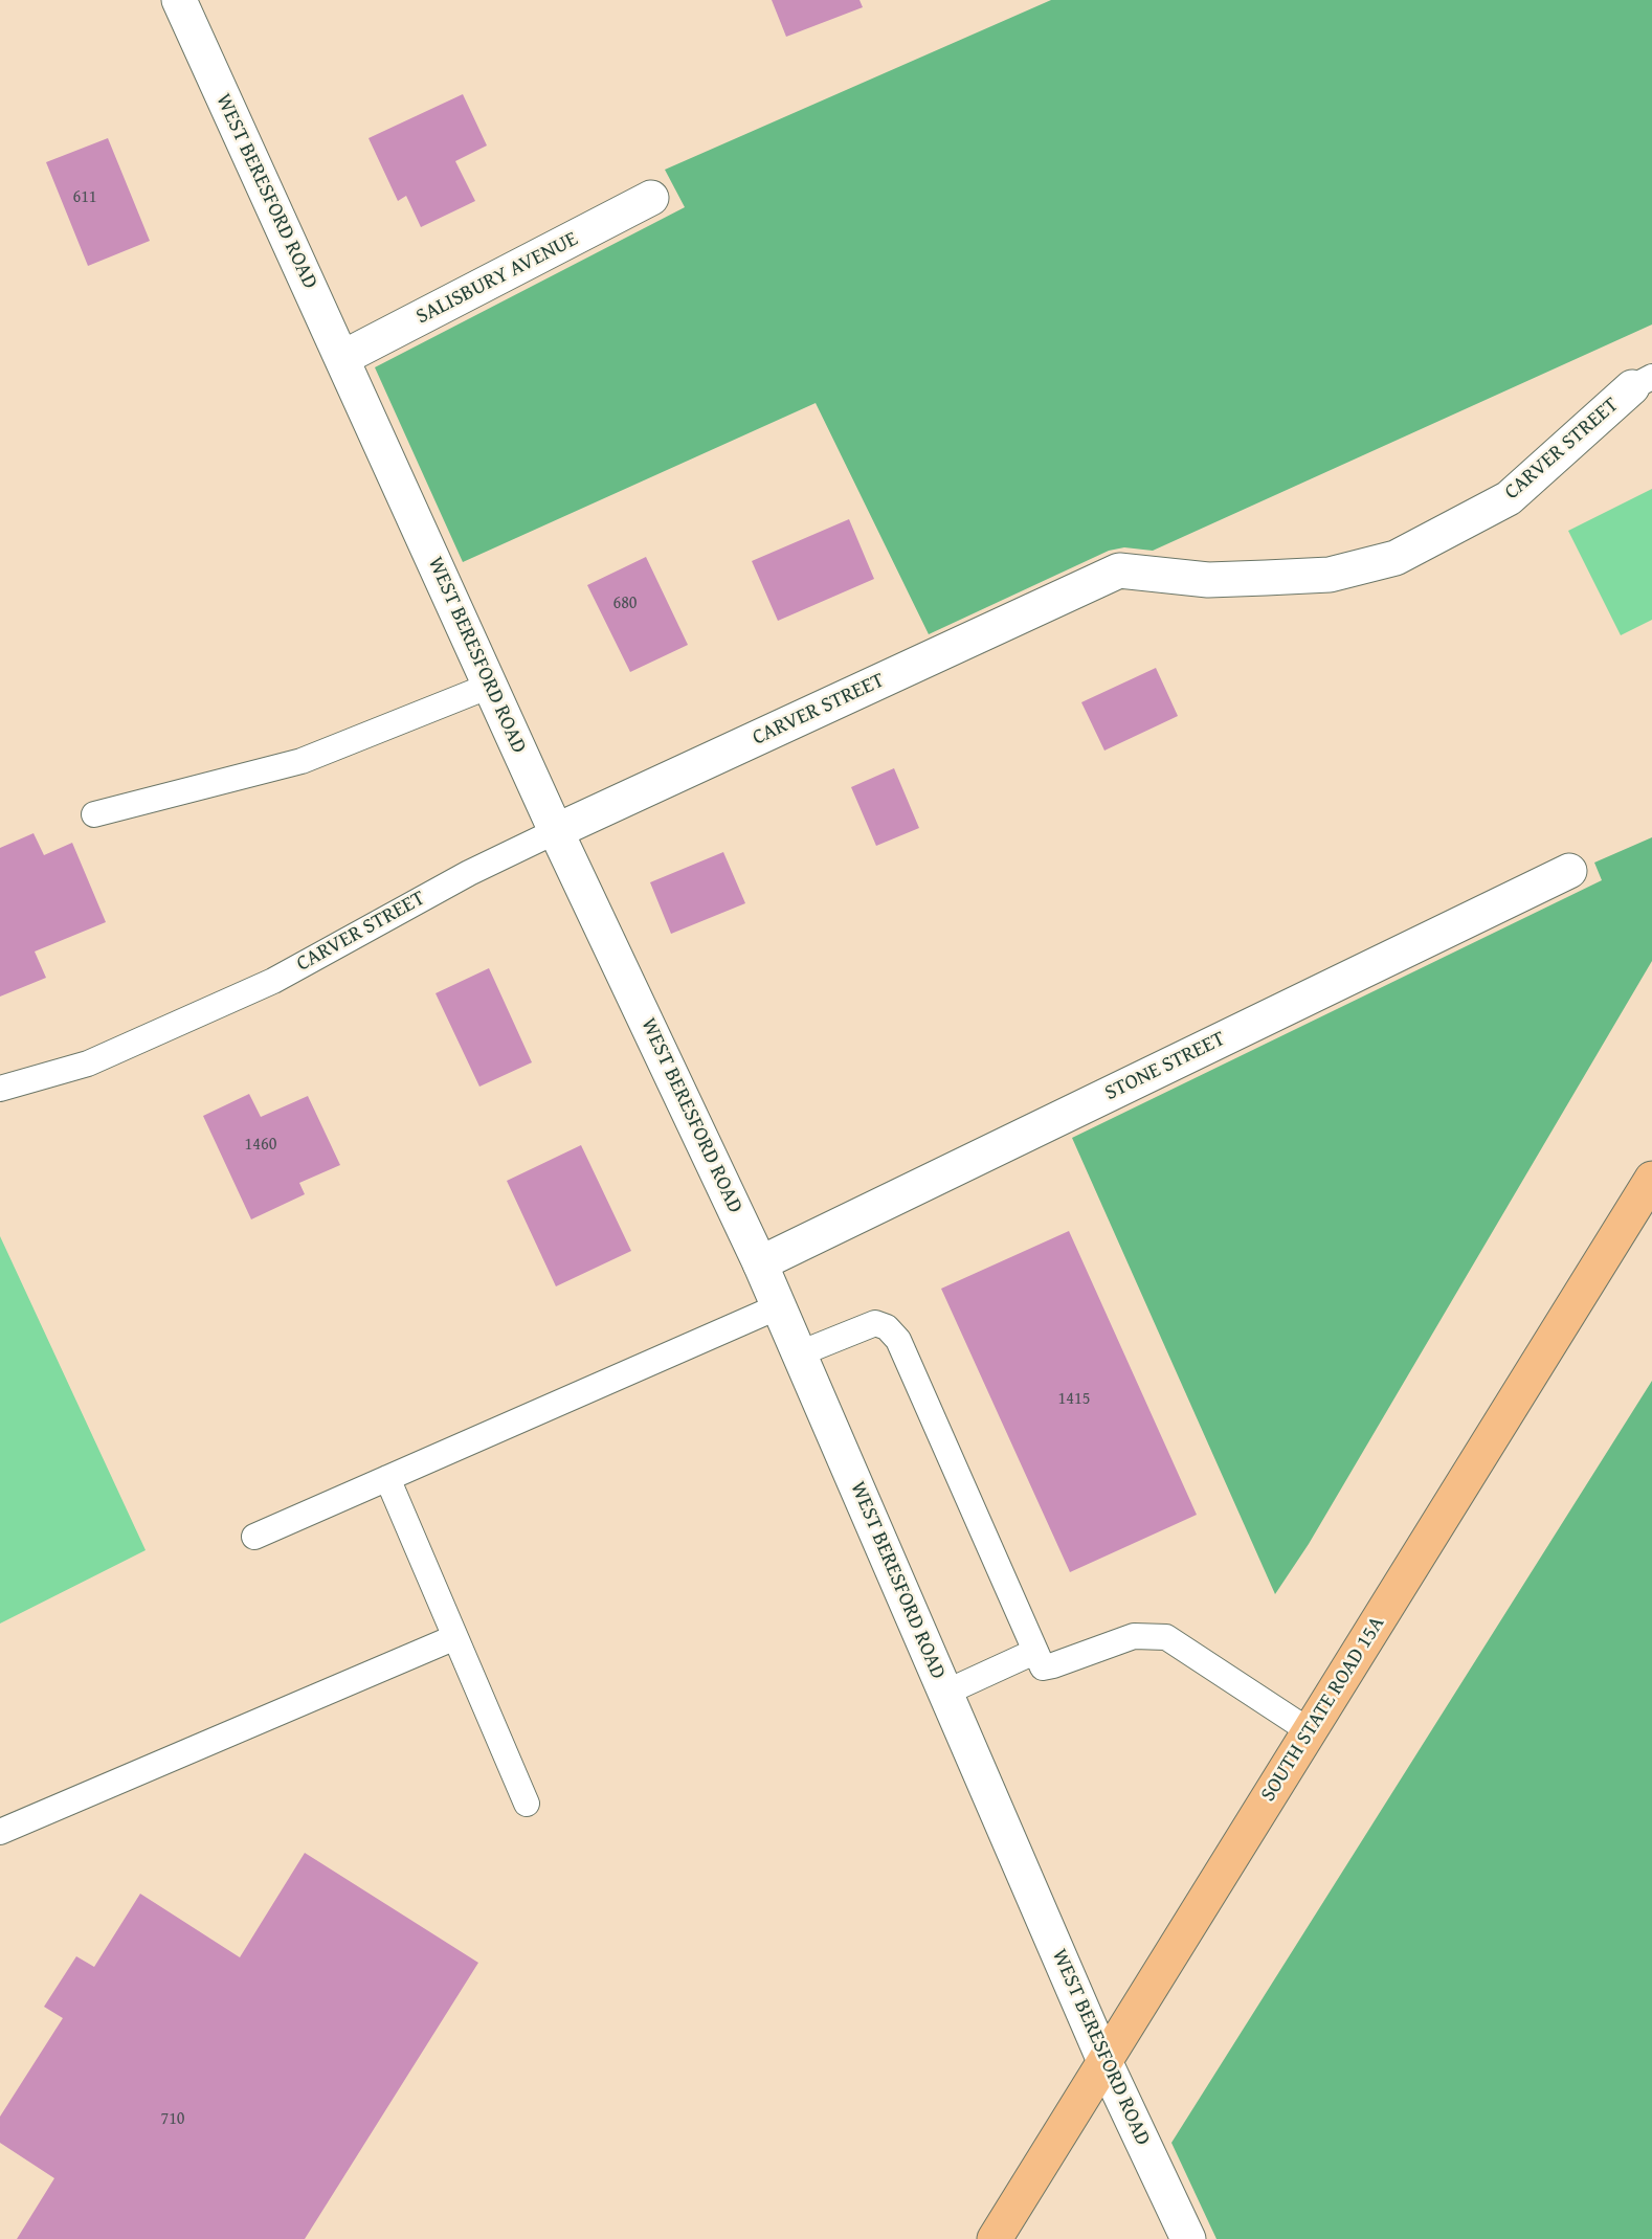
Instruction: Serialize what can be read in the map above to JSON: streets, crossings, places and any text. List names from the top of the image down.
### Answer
{
  "streets": {
    "highway": ["SOUTH STATE ROAD 15A"],
    "street": [
      "WEST BERESFORD ROAD",
      "SALISBURY AVENUE",
      "CARVER STREET",
      "STONE STREET"
    ]
  },
  "crossings": [
    ["WEST BERESFORD ROAD", "SALISBURY AVENUE"],
    ["WEST BERESFORD ROAD", "CARVER STREET"],
    ["WEST BERESFORD ROAD", "STONE STREET"],
    ["WEST BERESFORD ROAD", "SOUTH STATE ROAD 15A"]
  ],
  "house_numbers": [
    "611",
    "680",
    "1460",
    "1415",
    "710"
  ]
}
